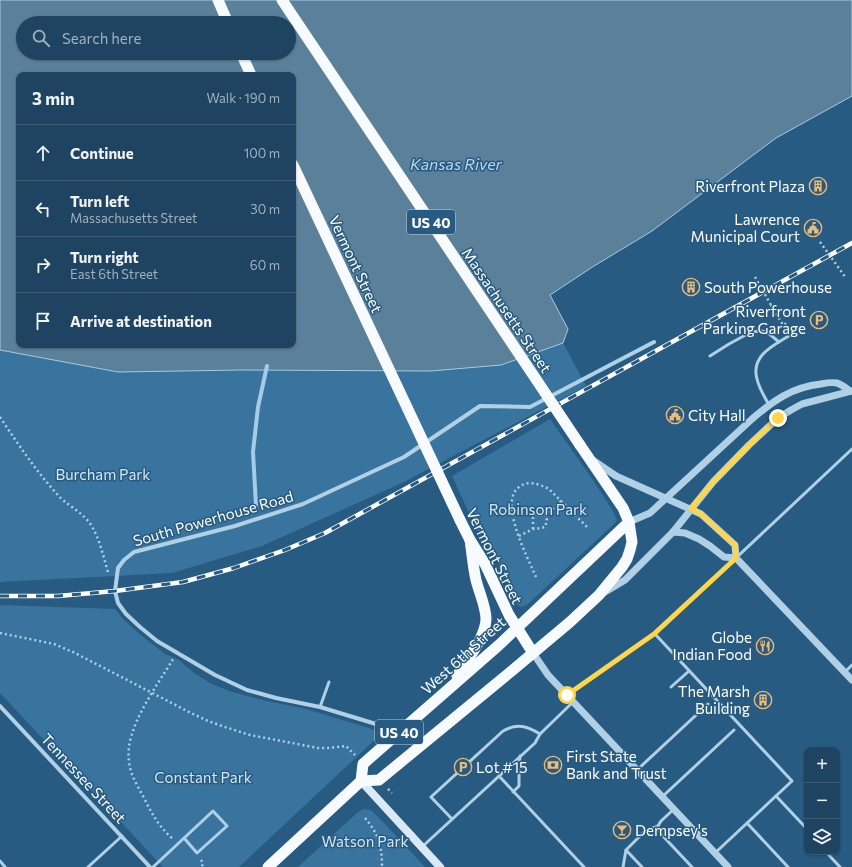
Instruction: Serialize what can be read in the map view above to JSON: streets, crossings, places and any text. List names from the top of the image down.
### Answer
{
  "streets": {
    "highway": [
      "US 40",
      "Vermont Street",
      "Massachusetts Street",
      "West 6th Street"
    ],
    "street": ["South Powerhouse Road", "Tennessee Street"]
  },
  "crossings": [
    ["US 40", "Vermont Street"],
    ["US 40", "Massachusetts Street"],
    ["US 40", "West 6th Street"],
    ["Vermont Street", "West 6th Street"],
    ["Massachusetts Street", "West 6th Street"],
    ["South Powerhouse Road", "West 6th Street"]
  ],
  "water": ["Kansas River"],
  "parks": [
    "Burcham Park",
    "Robinson Park",
    "Constant Park",
    "Watson Park"
  ],
  "places": {
    "building": ["Riverfront Plaza", "South Powerhouse", "The Marsh Building"],
    "public building": ["Lawrence Municipal Court", "City Hall"],
    "parking": ["Riverfront Parking Garage", "Lot #15"],
    "restaurant": ["Globe Indian Food"],
    "bank": ["First State Bank and Trust"],
    "bar": ["Dempsey's"]
  },
  "page": {
    "search": "Search here",
    "heading": ["3 min", "Walk · 190 m"],
    "list": [
      ["Continue", "100 m"],
      ["Turn left", "Massachusetts Street", "30 m"],
      ["Turn right", "East 6th Street", "60 m"],
      "Arrive at destination"
    ],
    "map_buttons": ["+", "−"]
  }
}
